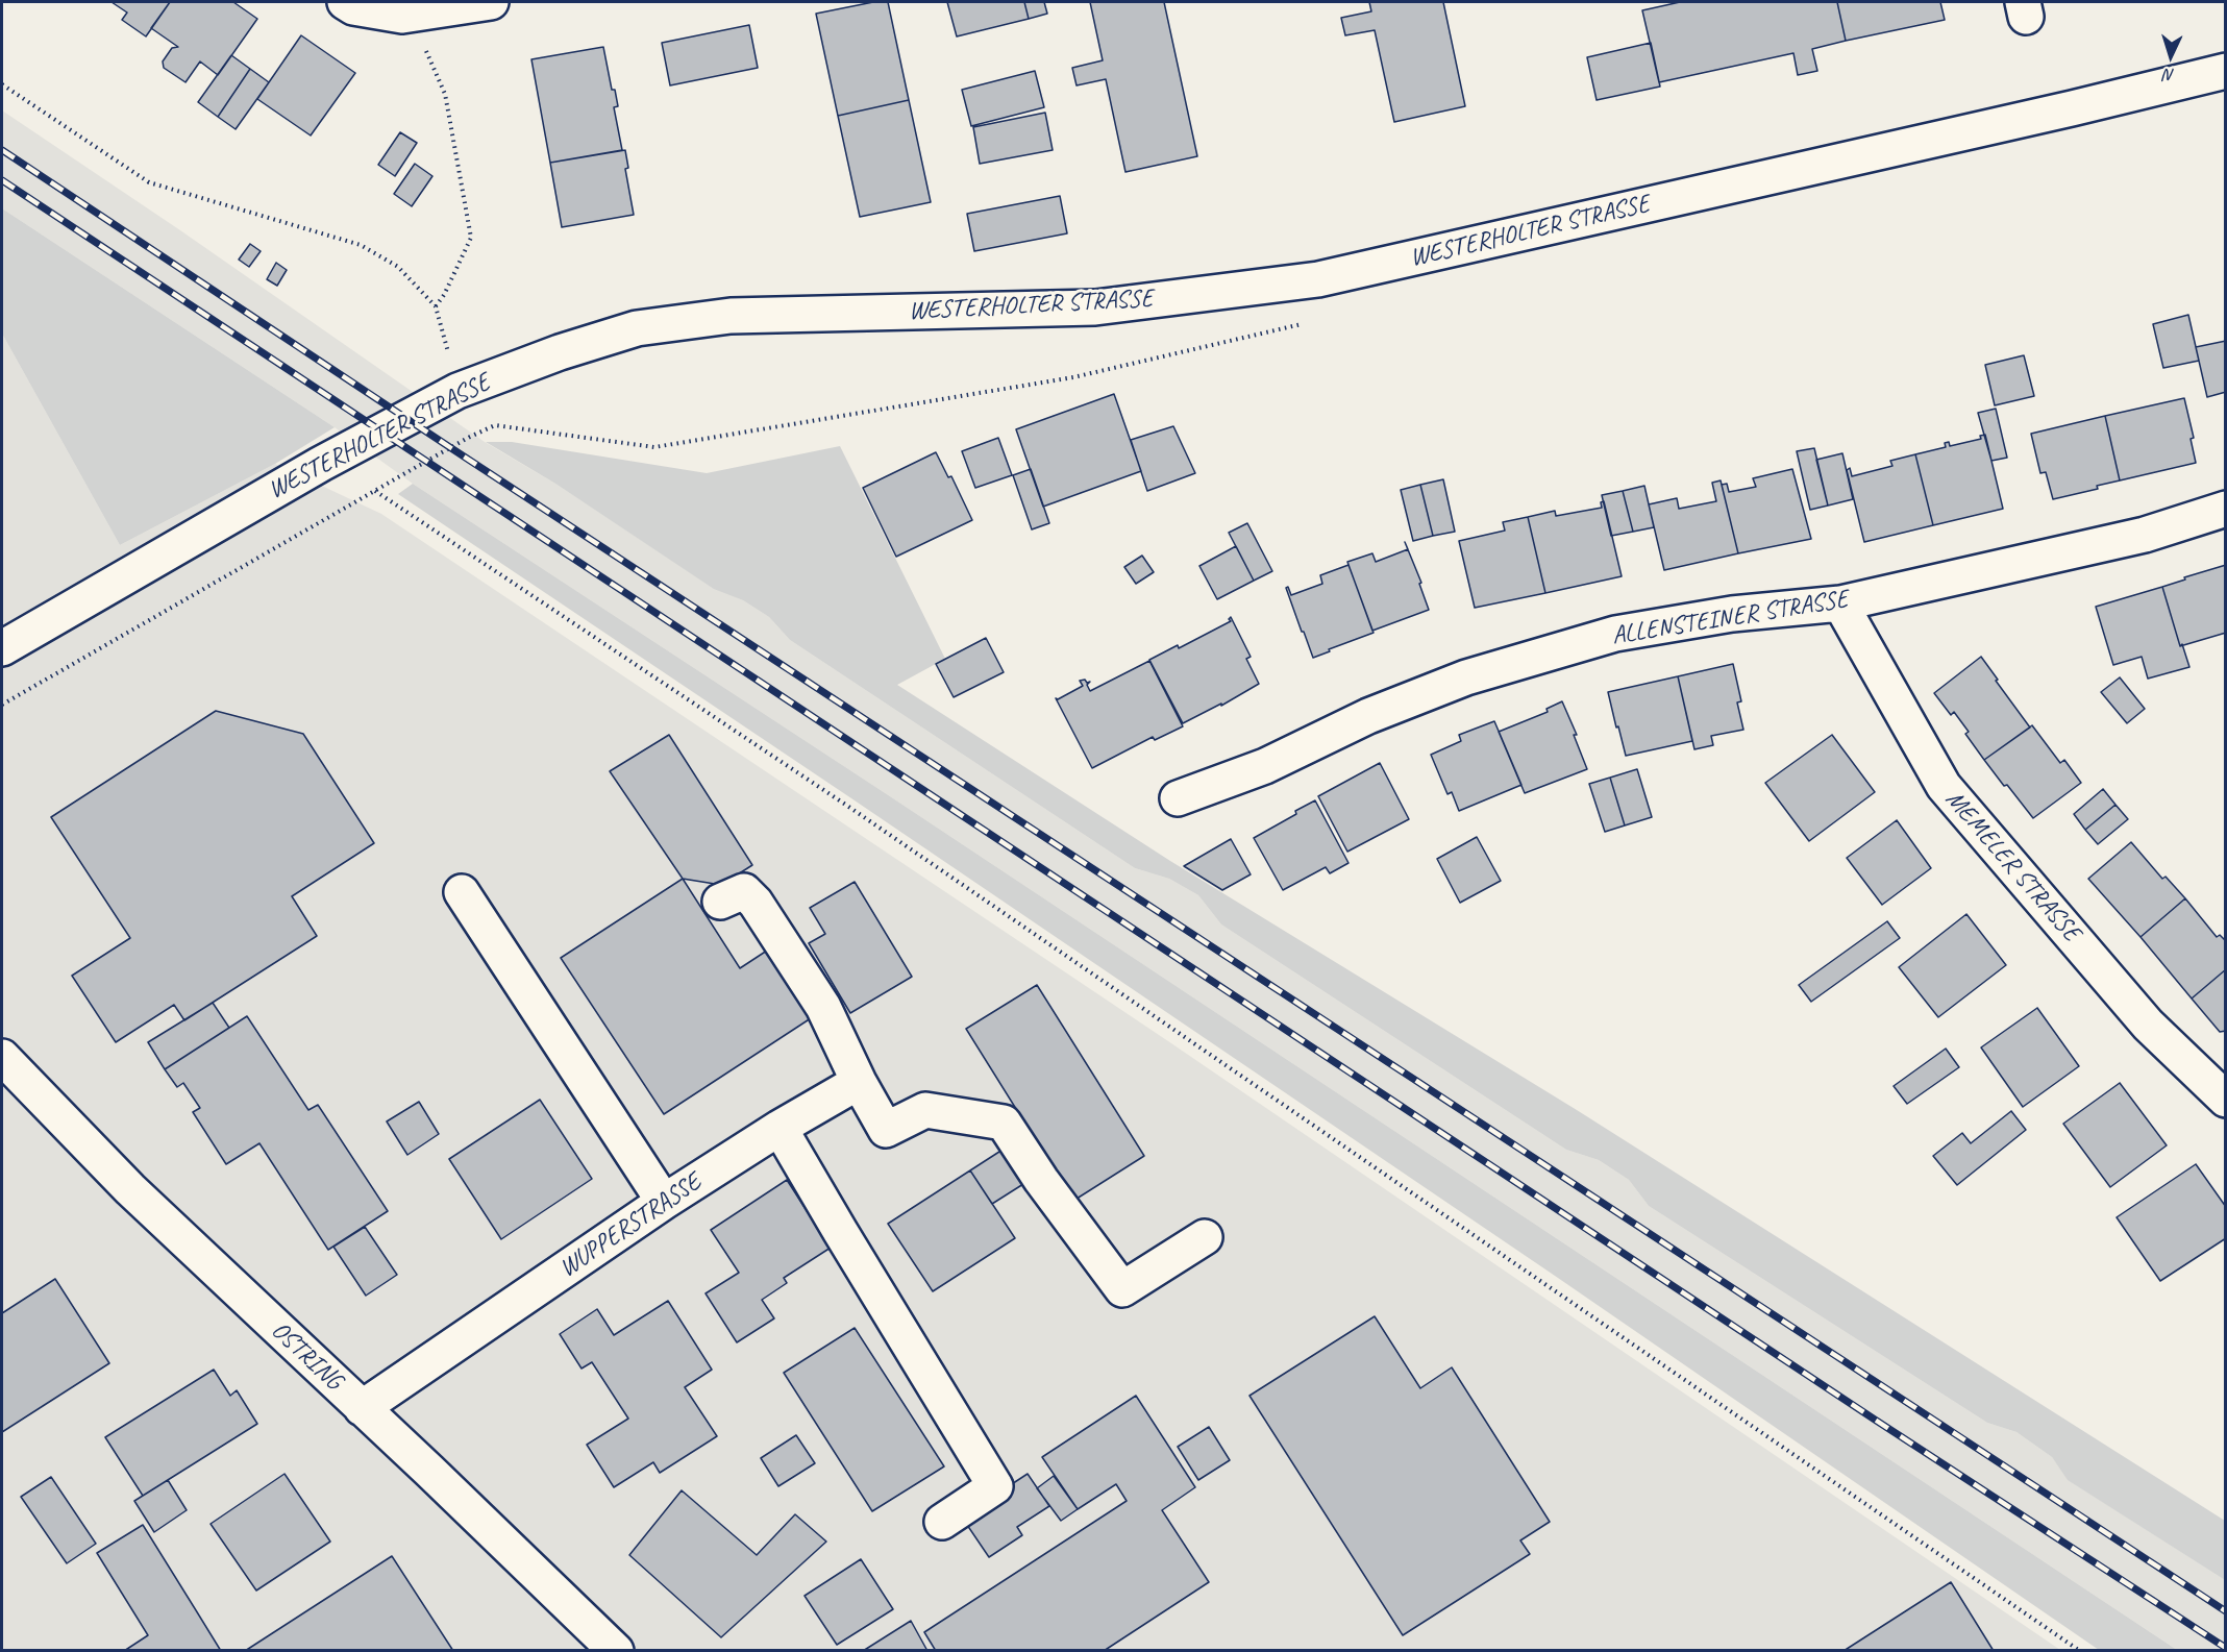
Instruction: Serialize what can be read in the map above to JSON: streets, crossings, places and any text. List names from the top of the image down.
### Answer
{
  "streets": {
    "street": [
      "WESTERHOLTER STRASSE",
      "ALLENSTEINER STRASSE",
      "MEMELER STRASSE",
      "WUPPERSTRASSE",
      "OSTRING"
    ]
  },
  "crossings": [
    ["ALLENSTEINER STRASSE", "MEMELER STRASSE"],
    ["WUPPERSTRASSE", "OSTRING"]
  ],
  "north": "bottom"
}
